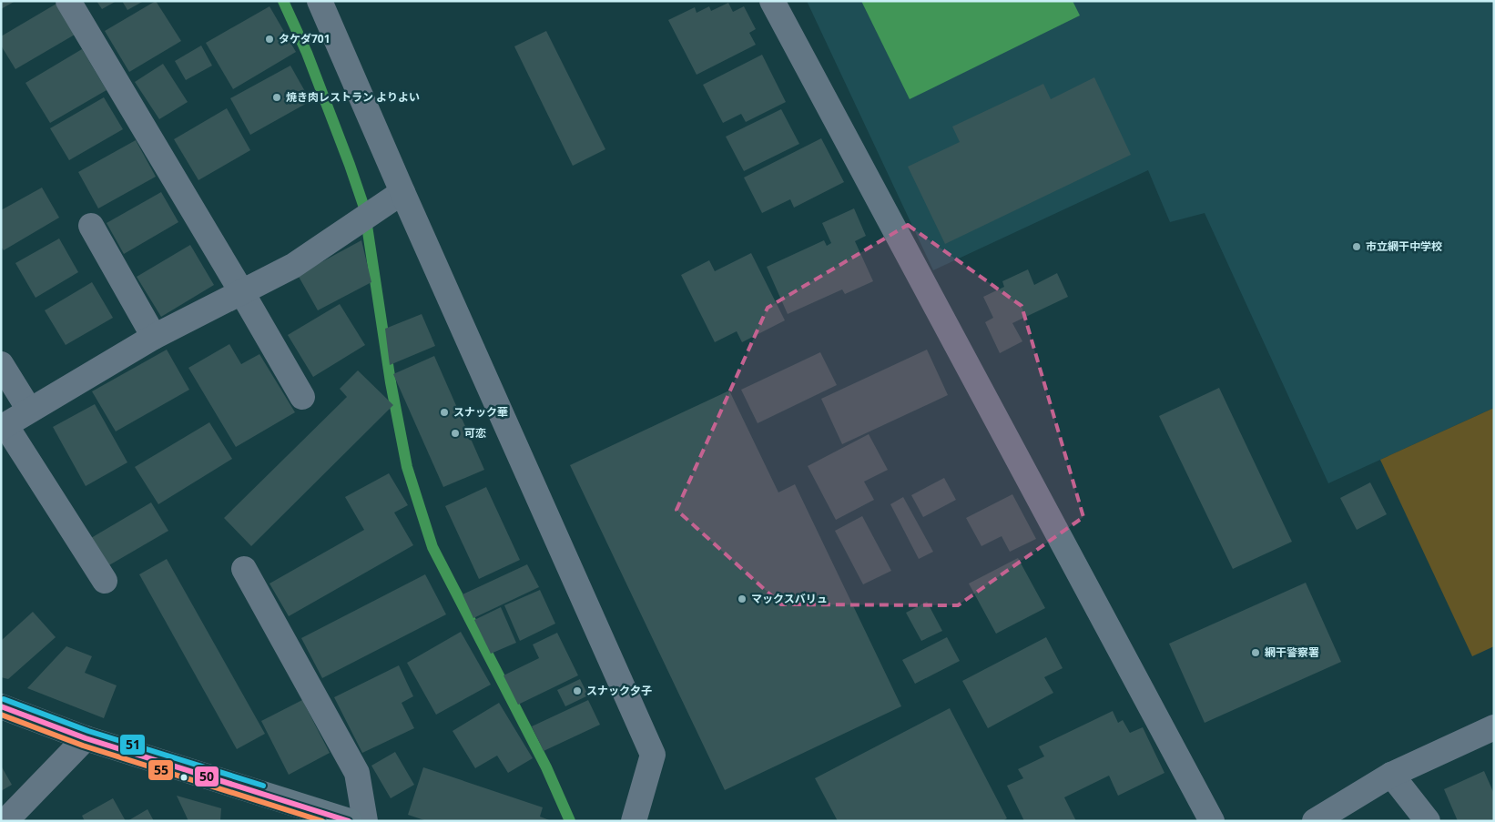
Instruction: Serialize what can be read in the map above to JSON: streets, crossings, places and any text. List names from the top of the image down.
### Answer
{
  "places": [
    "タケダ701",
    "焼き肉レストラン よりよい",
    "市立網干中学校",
    "スナック華",
    "可恋",
    "マックスバリュ",
    "網干警察署",
    "スナック夕子"
  ],
  "lines": ["transit line 51", "transit line 50", "transit line 55"]
}
